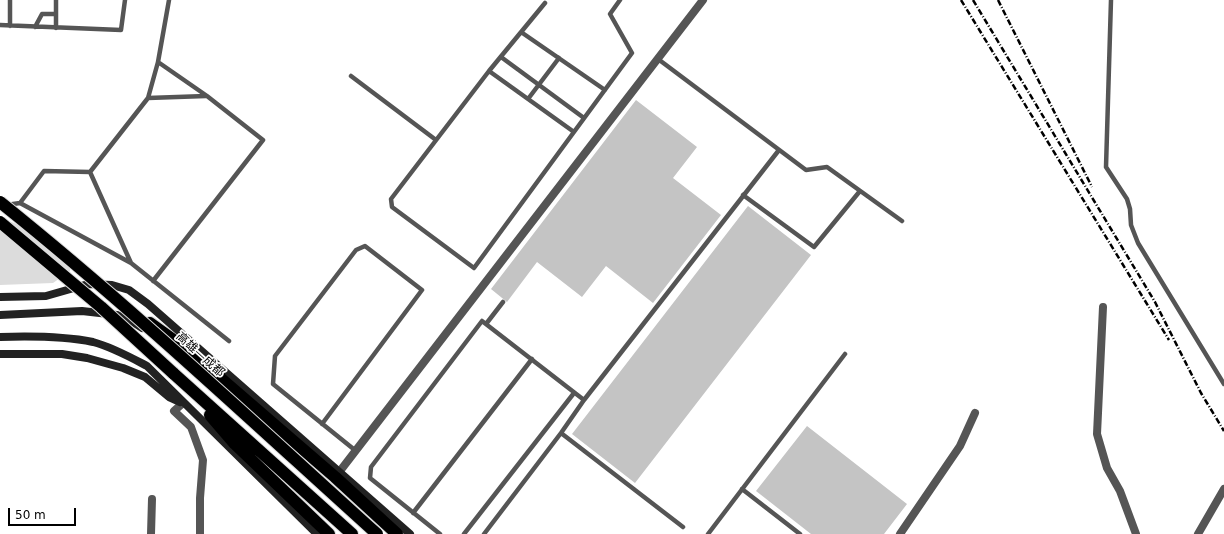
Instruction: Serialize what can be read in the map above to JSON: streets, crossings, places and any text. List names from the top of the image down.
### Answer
{
  "streets": {
    "highway": ["高雄—成都"]
  },
  "scale_bar": "50 m"
}
